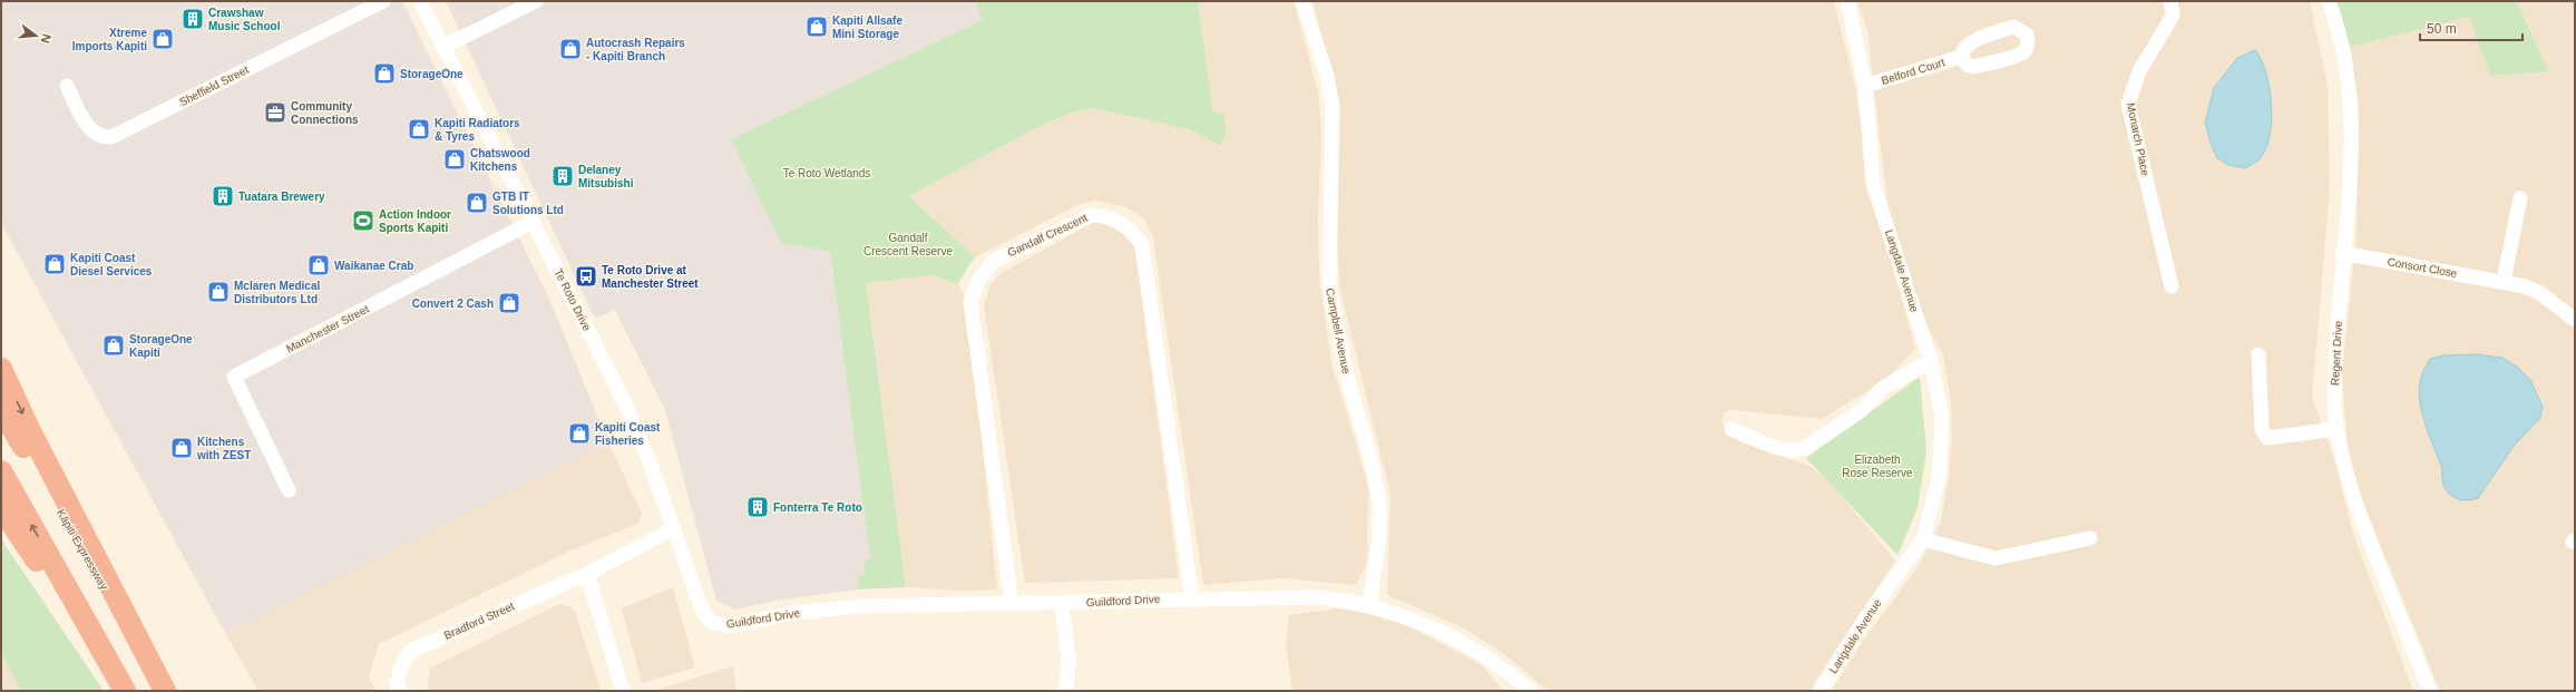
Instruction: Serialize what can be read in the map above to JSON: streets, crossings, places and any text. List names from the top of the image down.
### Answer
{
  "streets": {
    "highway": ["Kāpiti Expressway"],
    "street": [
      "Belford Court",
      "Sheffield Street",
      "Monarch Place",
      "Gandalf Crescent",
      "Consort Close",
      "Langdale Avenue",
      "Te Roto Drive",
      "Manchester Street",
      "Campbell Avenue",
      "Regent Drive",
      "Guildford Drive",
      "Bradford Street"
    ]
  },
  "crossings": [
    ["Belford Court", "Langdale Avenue"],
    ["Gandalf Crescent", "Guildford Drive"],
    ["Consort Close", "Regent Drive"],
    ["Te Roto Drive", "Manchester Street"],
    ["Te Roto Drive", "Guildford Drive"],
    ["Te Roto Drive", "Bradford Street"],
    ["Campbell Avenue", "Guildford Drive"]
  ],
  "parks": ["Te Roto Wetlands", "Gandalf Crescent Reserve", "Elizabeth Rose Reserve"],
  "places": {
    "building": [
      "Crawshaw Music School",
      "Delaney Mitsubishi",
      "Tuatara Brewery",
      "Fonterra Te Roto"
    ],
    "shop": [
      "Kapiti Allsafe Mini Storage",
      "Xtreme Imports Kapiti",
      "Autocrash Repairs - Kapiti Branch",
      "StorageOne",
      "Kapiti Radiators & Tyres",
      "Chatswood Kitchens",
      "GTB IT Solutions Ltd",
      "Kapiti Coast Diesel Services",
      "Waikanae Crab",
      "Mclaren Medical Distributors Ltd",
      "Convert 2 Cash",
      "StorageOne Kapiti",
      "Kapiti Coast Fisheries",
      "Kitchens with ZEST"
    ],
    "office": ["Community Connections"],
    "sports": ["Action Indoor Sports Kapiti"],
    "bus stop": ["Te Roto Drive at Manchester Street"]
  },
  "scale_bar": "50 m",
  "north": "right"
}
